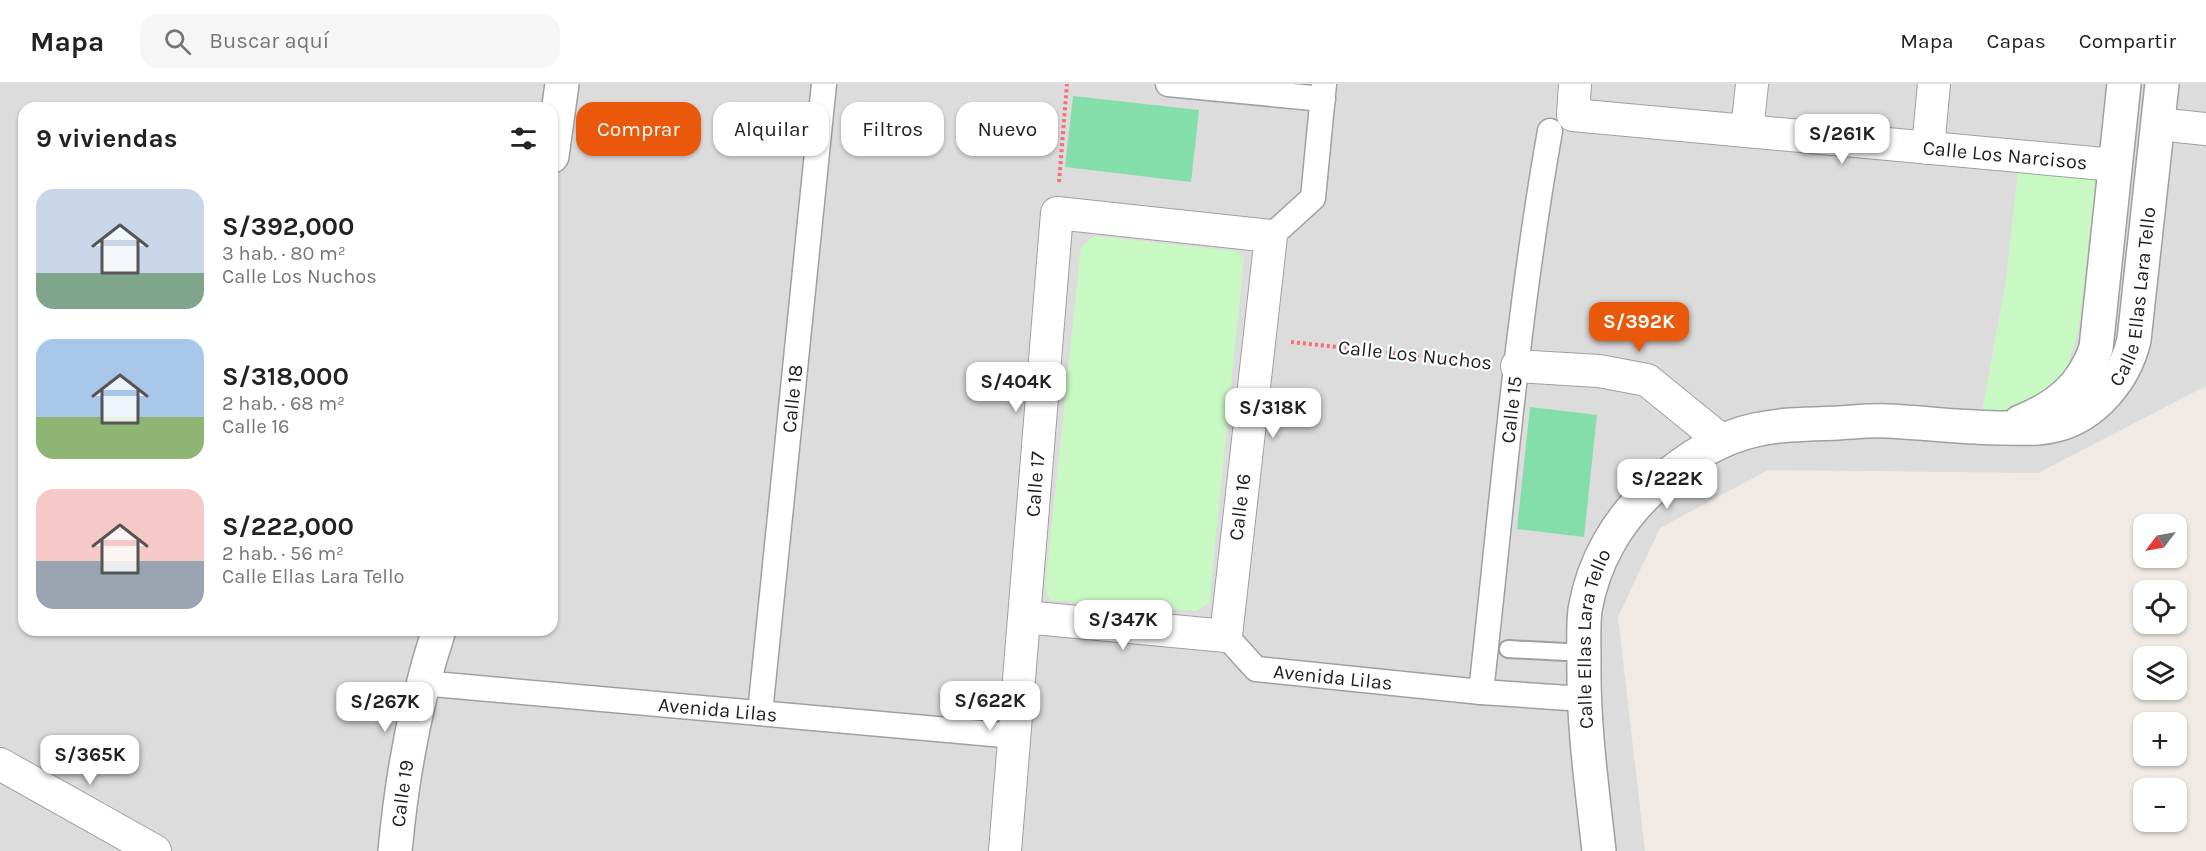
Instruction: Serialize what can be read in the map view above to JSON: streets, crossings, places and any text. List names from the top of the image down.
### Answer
{
  "streets": {
    "street": [
      "Calle Los Narcisos",
      "Calle Ellas Lara Tello",
      "Calle Los Nuchos",
      "Calle 18",
      "Calle 15",
      "Calle 17",
      "Calle 16",
      "Avenida Lilas",
      "Calle 19"
    ]
  },
  "crossings": [
    ["Calle Los Narcisos", "Calle Ellas Lara Tello"],
    ["Calle Los Narcisos", "Calle 15"],
    ["Calle Ellas Lara Tello", "Calle Los Nuchos"],
    ["Calle Ellas Lara Tello", "Avenida Lilas"],
    ["Calle Los Nuchos", "Calle 15"],
    ["Calle Los Nuchos", "Calle 16"],
    ["Calle 18", "Avenida Lilas"],
    ["Calle 15", "Avenida Lilas"],
    ["Calle 17", "Avenida Lilas"],
    ["Calle 16", "Avenida Lilas"],
    ["Avenida Lilas", "Calle 19"]
  ],
  "north": "bottom left",
  "page": {
    "header": "Mapa",
    "search": "Buscar aquí",
    "nav": ["Mapa", "Capas", "Compartir"],
    "chip": [
      "Comprar",
      "Alquilar",
      "Filtros",
      "Nuevo"
    ],
    "heading": "9 viviendas",
    "price": [
      "S/261K",
      "S/392K",
      "S/404K",
      "S/318K",
      "S/222K",
      "S/347K",
      "S/622K",
      "S/267K",
      "S/365K"
    ],
    "list": [
      {
        "name": "S/392,000",
        "note": "3 hab. · 80 m² · Calle Los Nuchos"
      },
      {
        "name": "S/318,000",
        "note": "2 hab. · 68 m² · Calle 16"
      },
      {
        "name": "S/222,000",
        "note": "2 hab. · 56 m² · Calle Ellas Lara Tello"
      }
    ],
    "map_buttons": ["+", "−"]
  }
}
